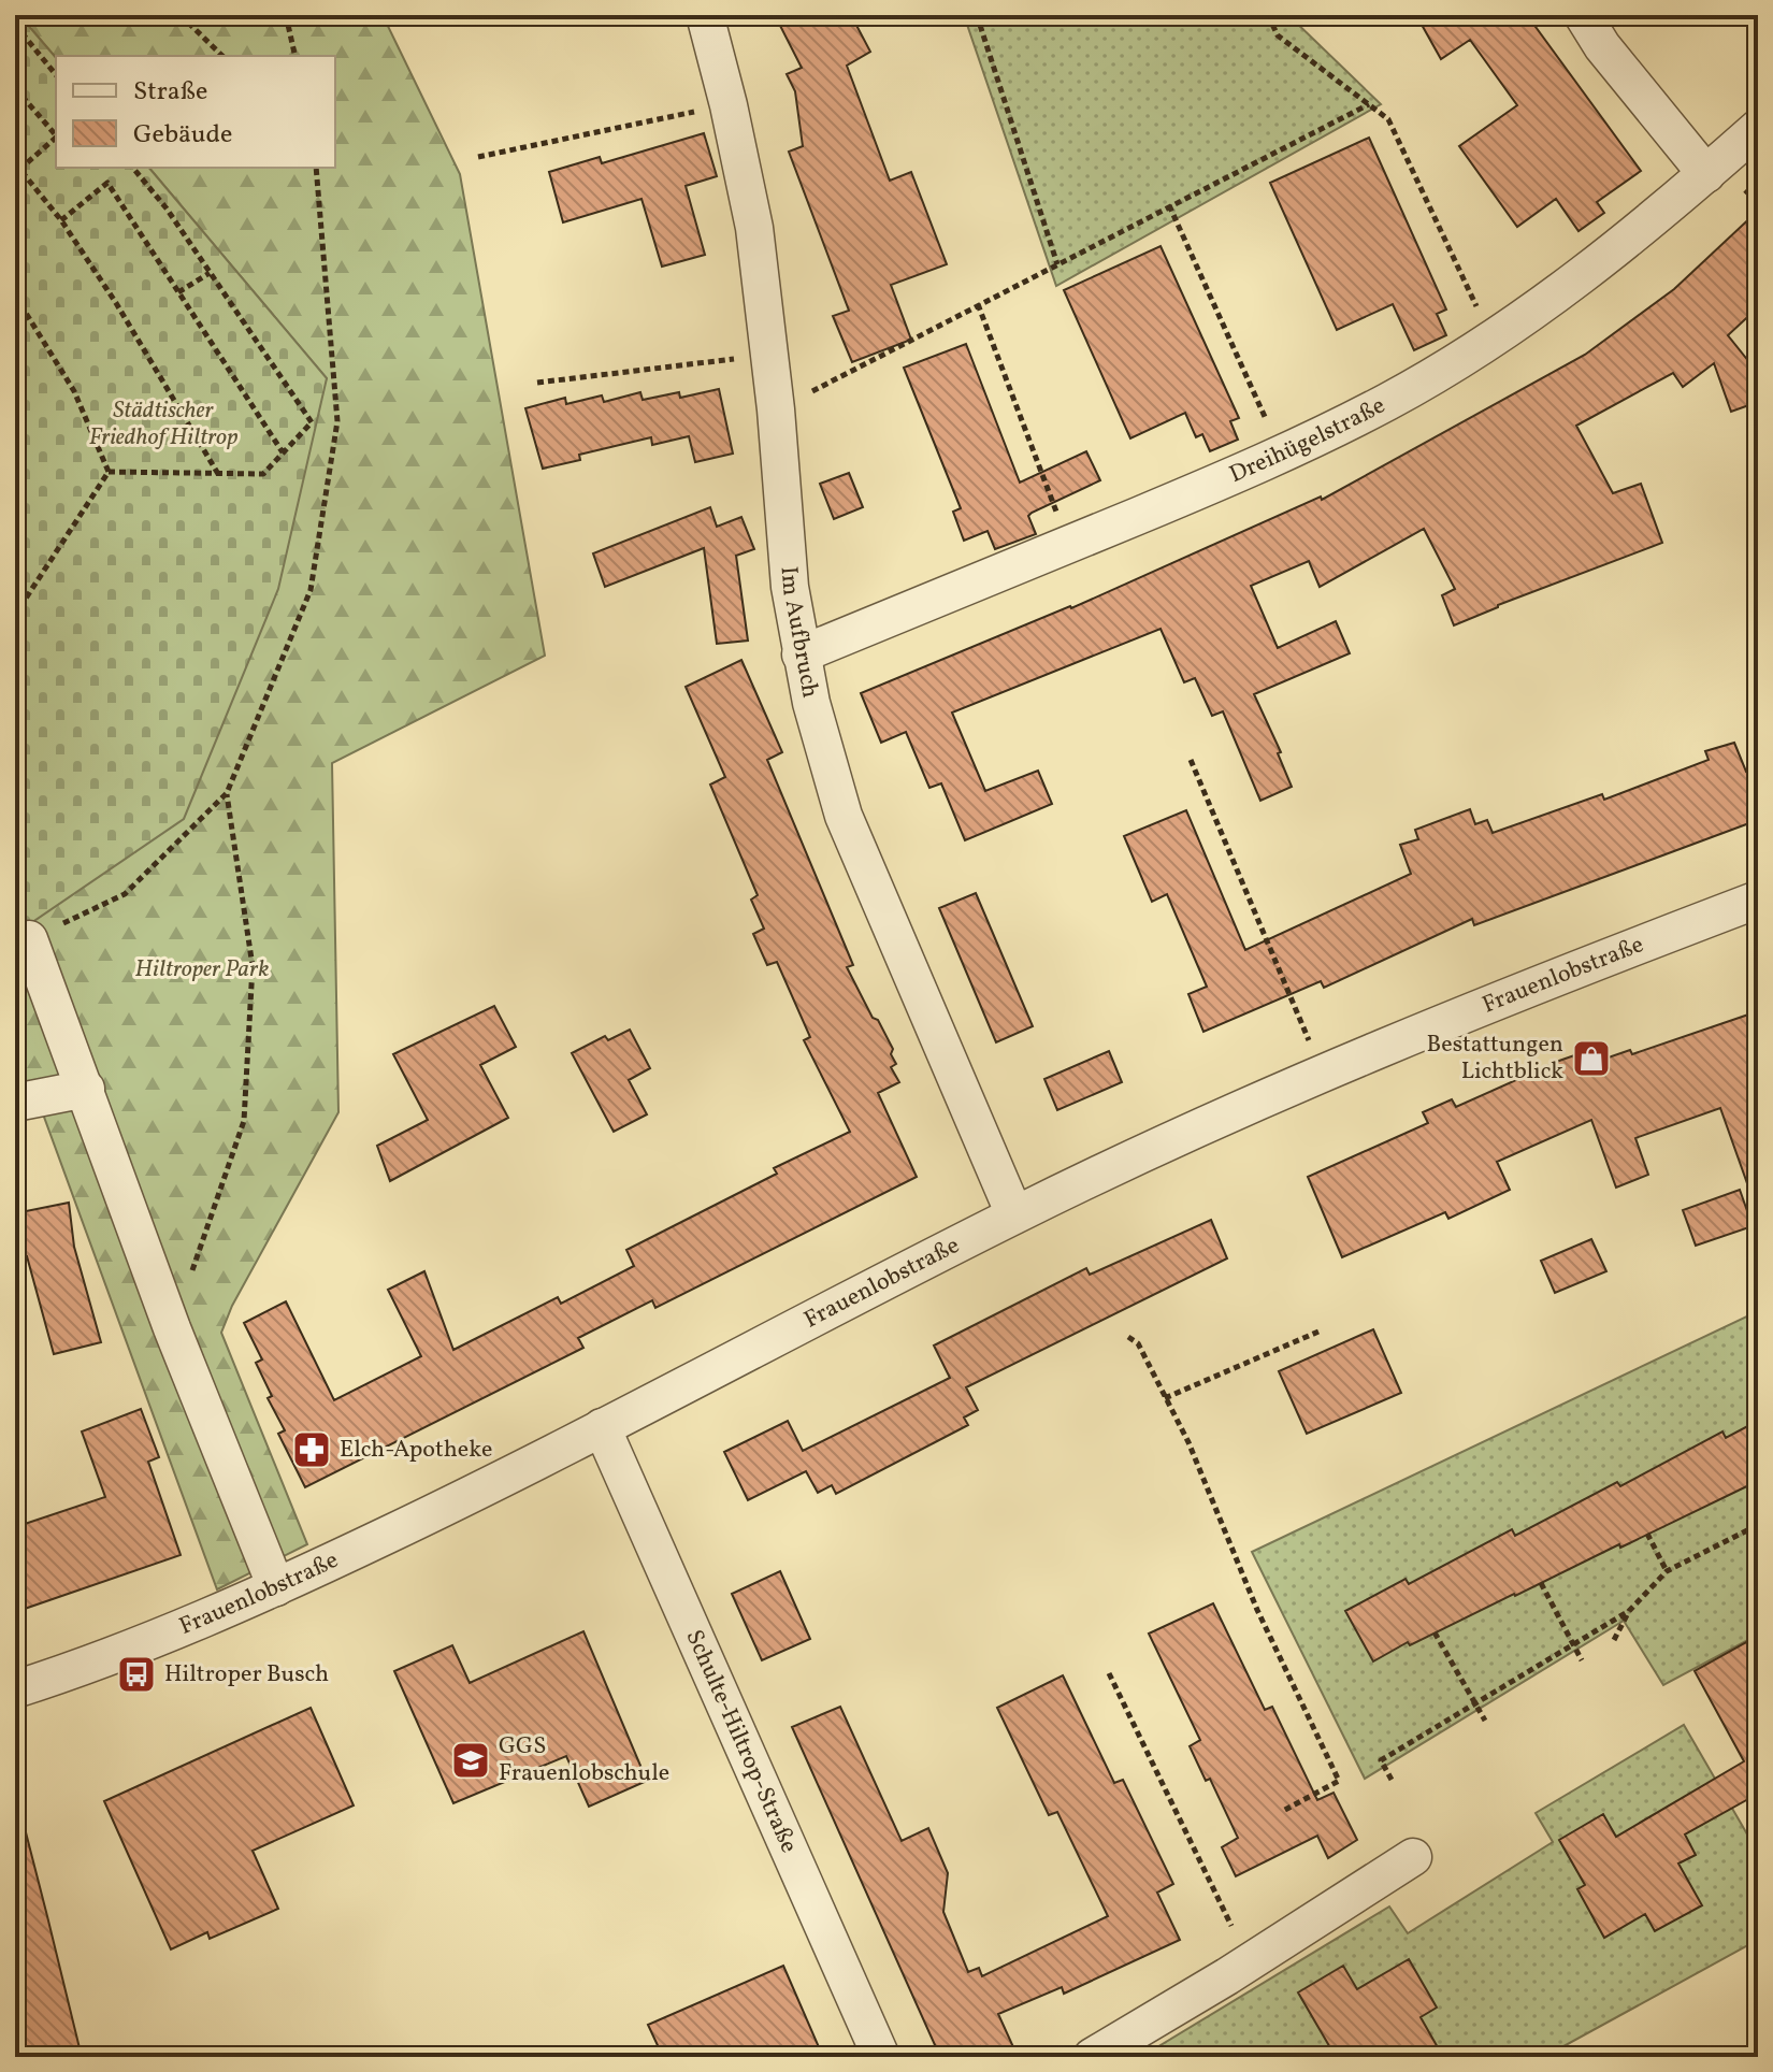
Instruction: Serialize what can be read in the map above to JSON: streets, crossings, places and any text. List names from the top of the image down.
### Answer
{
  "streets": {
    "street": [
      "Dreihügelstraße",
      "Im Aufbruch",
      "Frauenlobstraße",
      "Schulte-Hiltrop-Straße"
    ]
  },
  "crossings": [
    ["Dreihügelstraße", "Im Aufbruch"],
    ["Im Aufbruch", "Frauenlobstraße"],
    ["Frauenlobstraße", "Schulte-Hiltrop-Straße"]
  ],
  "parks": ["Städtischer Friedhof Hiltrop", "Hiltroper Park"],
  "places": {
    "shop": ["Bestattungen Lichtblick"],
    "pharmacy": ["Elch-Apotheke"],
    "bus stop": ["Hiltroper Busch"],
    "school or university": ["GGS Frauenlobschule"]
  },
  "legend": ["Straße", "Gebäude"]
}
